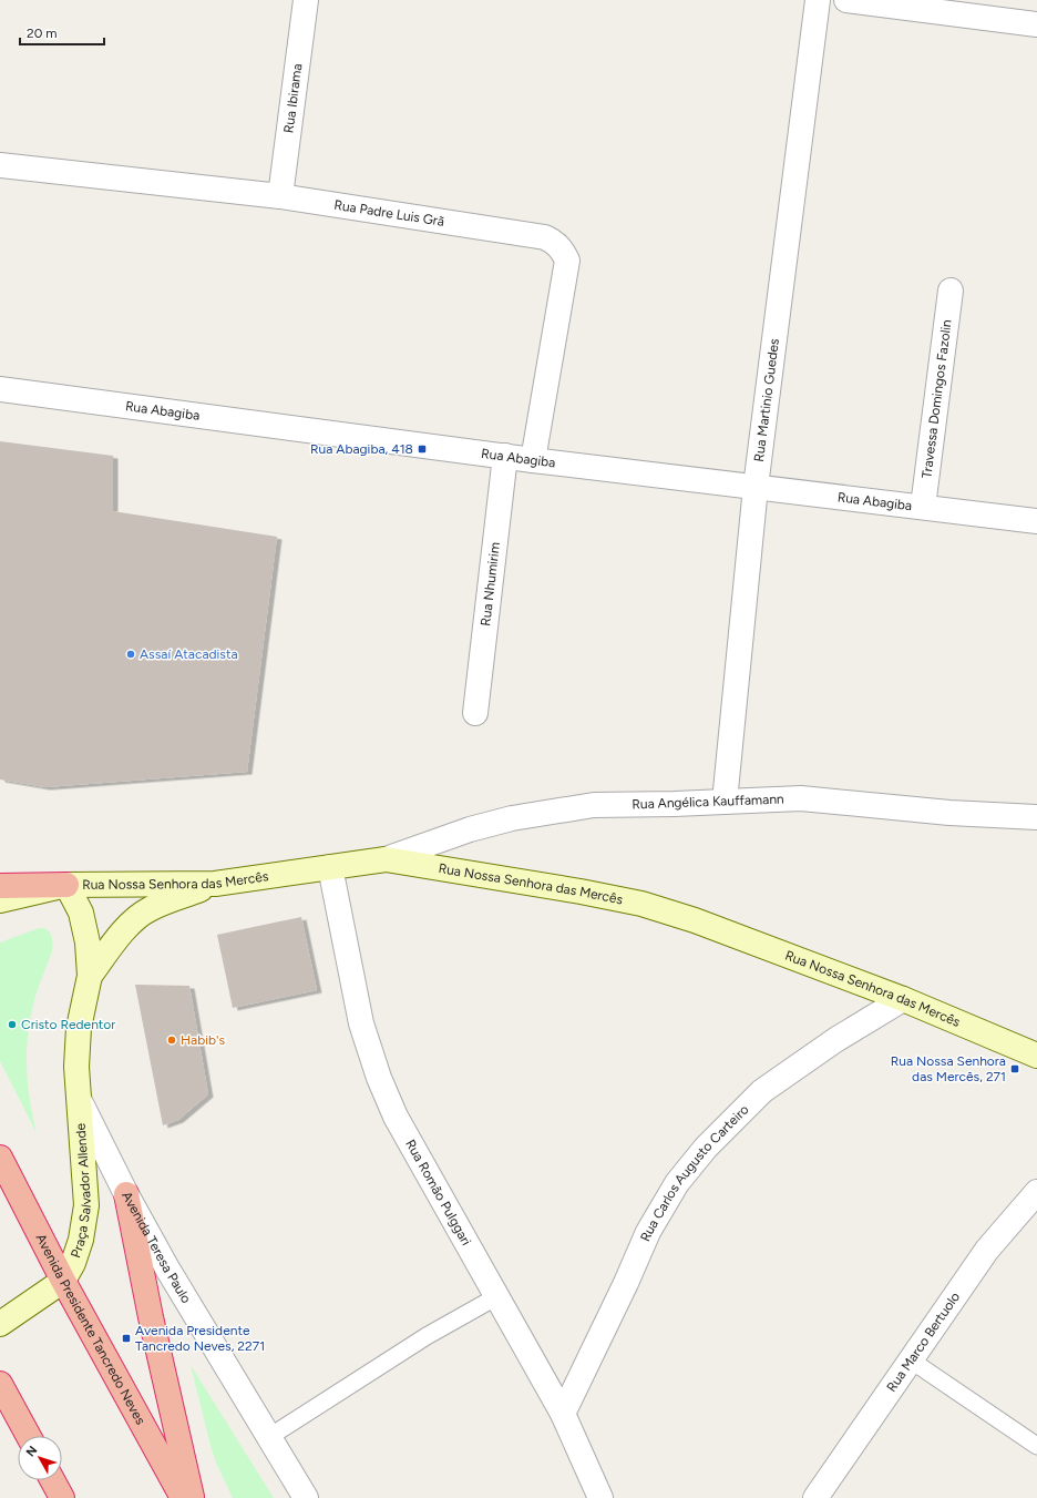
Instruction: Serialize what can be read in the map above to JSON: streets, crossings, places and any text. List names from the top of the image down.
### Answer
{
  "streets": {
    "highway": ["Avenida Presidente Tancredo Neves"],
    "main road": ["Rua Nossa Senhora das Mercês", "Praça Salvador Allende", "Avenida Teresa Paulo"],
    "street": [
      "Rua Ibirama",
      "Rua Padre Luis Grã",
      "Travessa Domingos Fazolin",
      "Rua Martinio Guedes",
      "Rua Abagiba",
      "Rua Nhumirim",
      "Rua Angélica Kauffamann",
      "Rua Carlos Augusto Carteiro",
      "Rua Romão Pulggari",
      "Rua Marco Bertuolo"
    ]
  },
  "crossings": [
    ["Rua Ibirama", "Rua Padre Luis Grã"],
    ["Rua Padre Luis Grã", "Rua Abagiba"],
    ["Travessa Domingos Fazolin", "Rua Abagiba"],
    ["Rua Martinio Guedes", "Rua Abagiba"],
    ["Rua Martinio Guedes", "Rua Angélica Kauffamann"],
    ["Rua Abagiba", "Rua Nhumirim"],
    ["Rua Angélica Kauffamann", "Rua Nossa Senhora das Mercês"],
    ["Rua Nossa Senhora das Mercês", "Rua Carlos Augusto Carteiro"],
    ["Rua Nossa Senhora das Mercês", "Rua Romão Pulggari"],
    ["Rua Nossa Senhora das Mercês", "Avenida Teresa Paulo"],
    ["Rua Carlos Augusto Carteiro", "Rua Romão Pulggari"],
    ["Praça Salvador Allende", "Avenida Teresa Paulo"],
    ["Praça Salvador Allende", "Avenida Presidente Tancredo Neves"]
  ],
  "places": {
    "transit": ["Rua Abagiba, 418", "Rua Nossa Senhora das Mercês, 271", "Avenida Presidente Tancredo Neves, 2271"],
    "other": ["Assaí Atacadista", "Cristo Redentor", "Habib's"]
  },
  "scale_bar": "20 m",
  "north": "top left"
}
